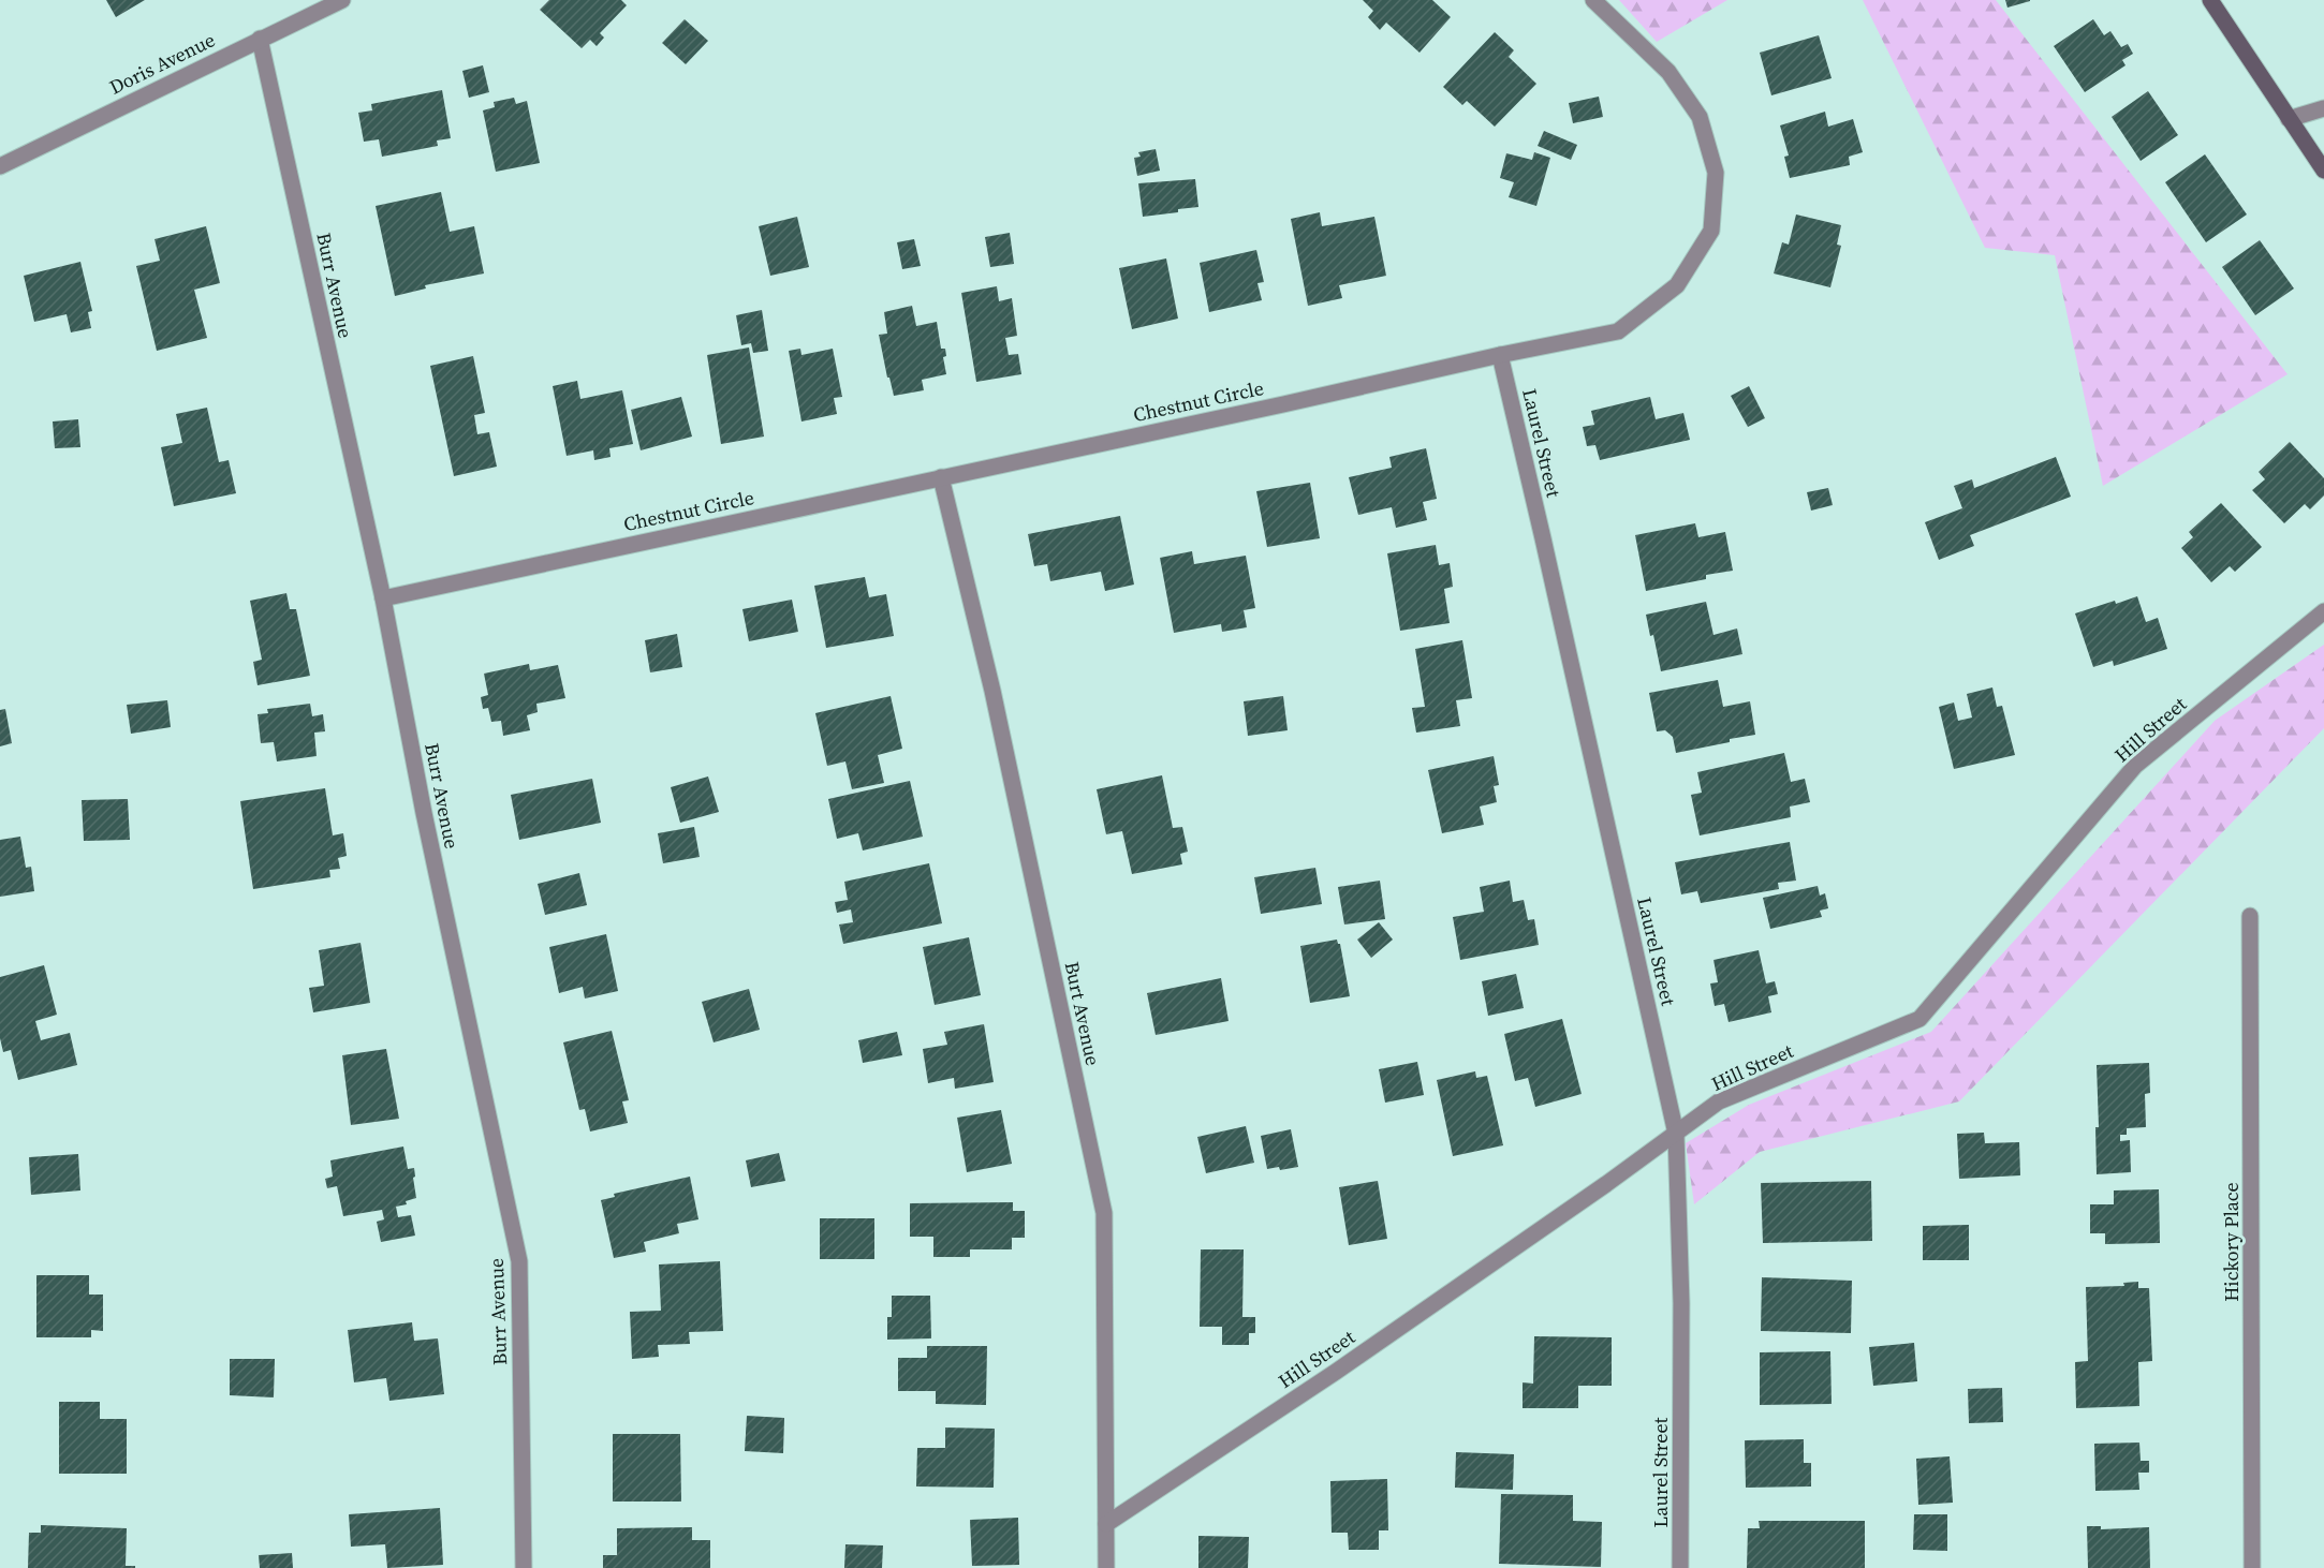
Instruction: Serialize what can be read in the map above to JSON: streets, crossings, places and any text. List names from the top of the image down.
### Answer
{
  "streets": {
    "street": [
      "Doris Avenue",
      "Burr Avenue",
      "Chestnut Circle",
      "Laurel Street",
      "Hill Street",
      "Burt Avenue",
      "Hickory Place"
    ]
  },
  "crossings": [
    ["Doris Avenue", "Burr Avenue"],
    ["Burr Avenue", "Chestnut Circle"],
    ["Chestnut Circle", "Laurel Street"],
    ["Chestnut Circle", "Burt Avenue"],
    ["Laurel Street", "Hill Street"],
    ["Hill Street", "Burt Avenue"]
  ]
}
